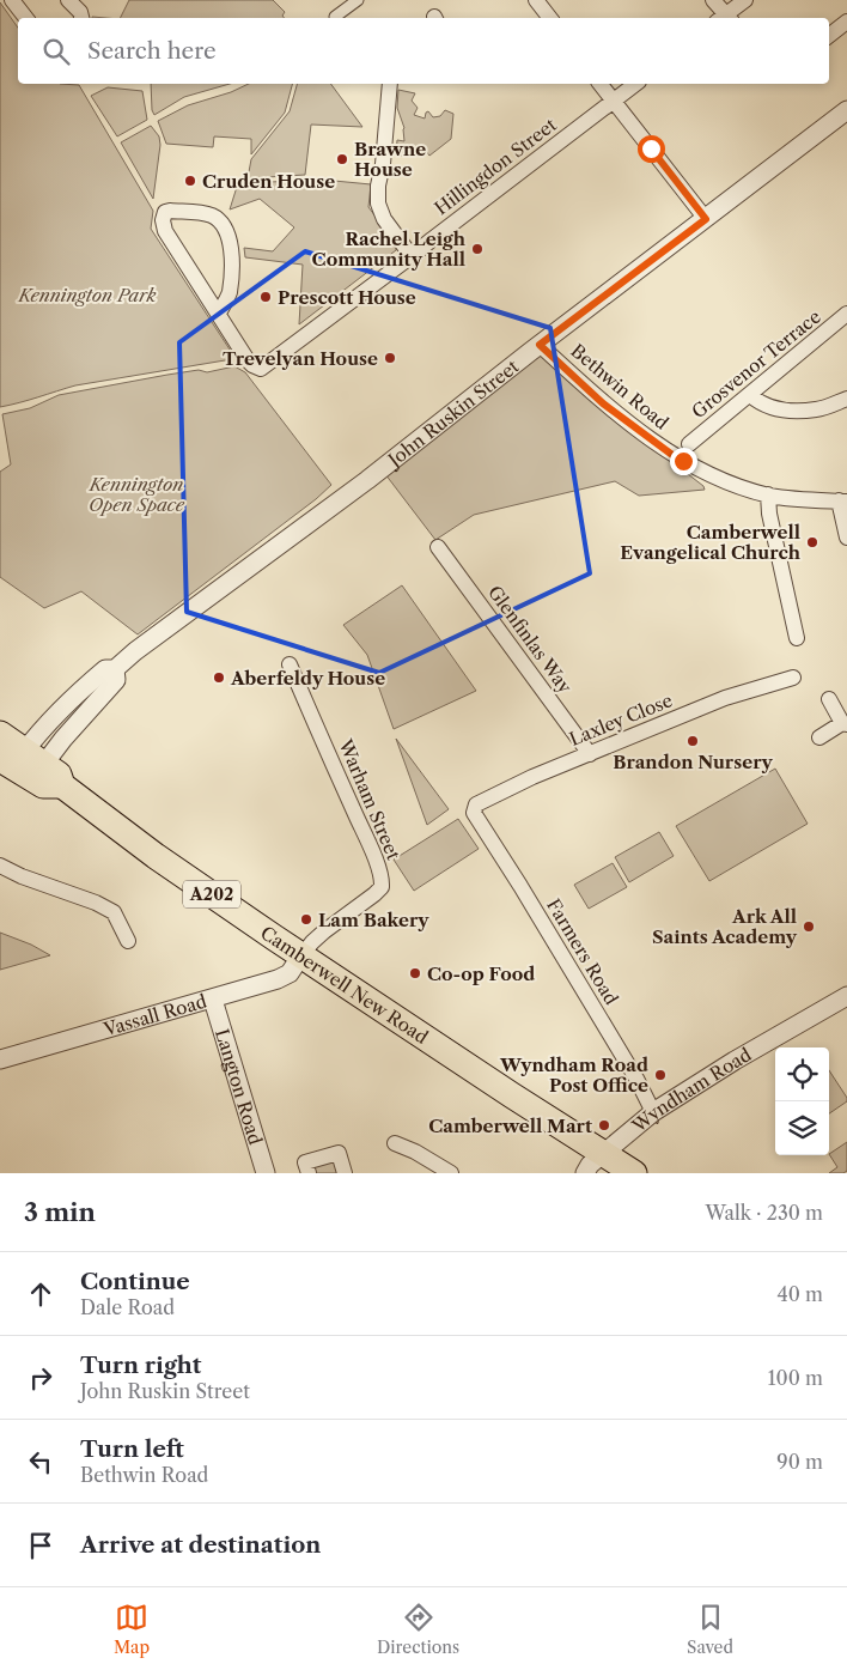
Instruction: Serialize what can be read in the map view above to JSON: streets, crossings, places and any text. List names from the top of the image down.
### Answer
{
  "streets": {
    "highway": ["A202", "Camberwell New Road"],
    "street": [
      "Hillingdon Street",
      "Grosvenor Terrace",
      "Bethwin Road",
      "John Ruskin Street",
      "Glenfinlas Way",
      "Laxley Close",
      "Warham Street",
      "Farmers Road",
      "Vassall Road",
      "Langton Road",
      "Wyndham Road"
    ]
  },
  "crossings": [
    ["Bethwin Road", "John Ruskin Street"],
    ["John Ruskin Street", "Camberwell New Road"],
    ["Glenfinlas Way", "Laxley Close"],
    ["Laxley Close", "Farmers Road"],
    ["Warham Street", "Camberwell New Road"],
    ["Warham Street", "Vassall Road"],
    ["Farmers Road", "Wyndham Road"],
    ["Camberwell New Road", "Vassall Road"],
    ["Camberwell New Road", "Wyndham Road"],
    ["Vassall Road", "Langton Road"]
  ],
  "parks": ["Kennington Park", "Kennington Open Space"],
  "places": [
    "Brawne House",
    "Cruden House",
    "Rachel Leigh Community Hall",
    "Prescott House",
    "Trevelyan House",
    "Camberwell Evangelical Church",
    "Aberfeldy House",
    "Brandon Nursery",
    "Lam Bakery",
    "Ark All Saints Academy",
    "Co-op Food",
    "Wyndham Road Post Office",
    "Camberwell Mart"
  ],
  "page": {
    "search": "Search here",
    "heading": ["3 min", "Walk · 230 m"],
    "list": [
      ["Continue", "Dale Road", "40 m"],
      ["Turn right", "John Ruskin Street", "100 m"],
      ["Turn left", "Bethwin Road", "90 m"],
      "Arrive at destination"
    ],
    "nav": ["Map", "Directions", "Saved"]
  }
}
